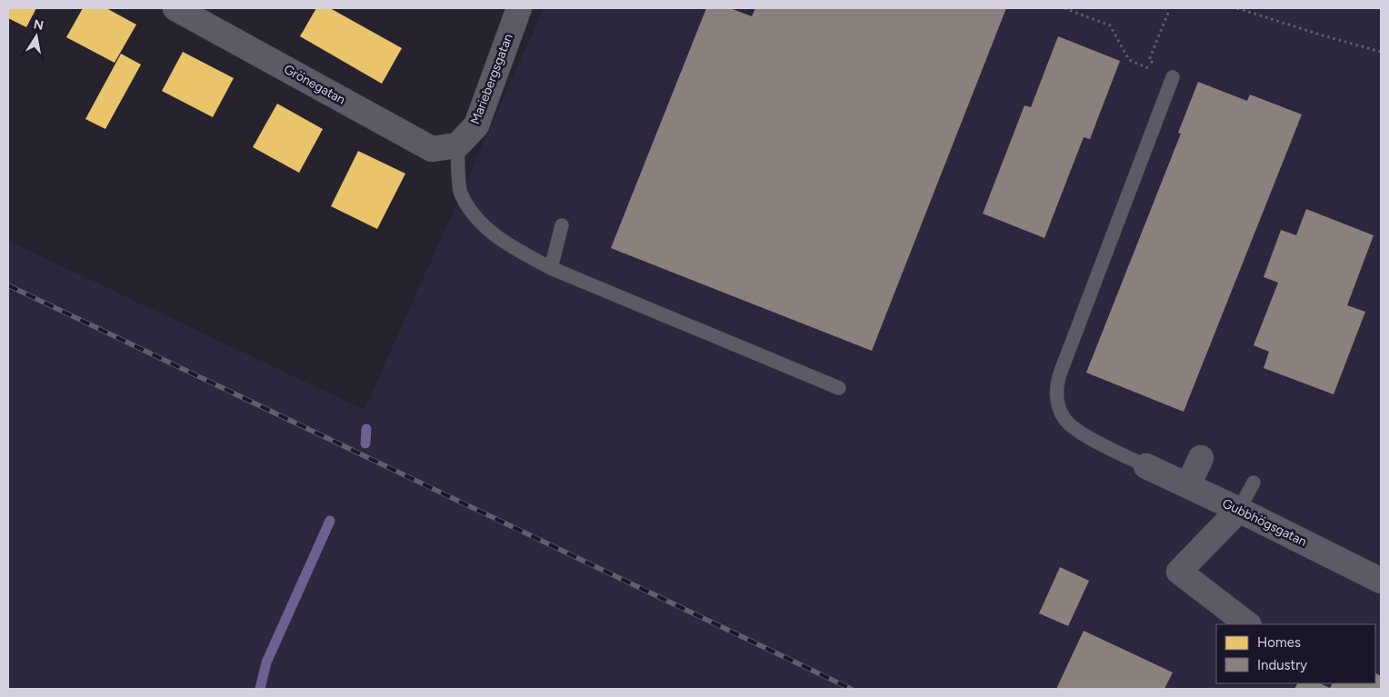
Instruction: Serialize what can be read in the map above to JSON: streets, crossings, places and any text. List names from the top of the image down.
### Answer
{
  "streets": {
    "street": ["Mariebergsgatan", "Grönegatan", "Gubbhögsgatan"]
  },
  "crossings": [
    ["Mariebergsgatan", "Grönegatan"]
  ],
  "legend": ["Homes", "Industry"],
  "north": "top"
}
